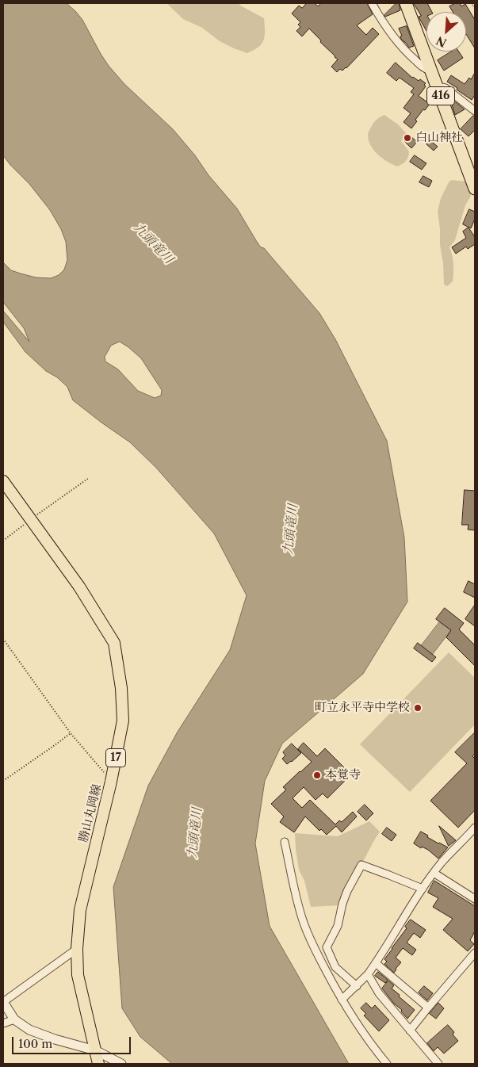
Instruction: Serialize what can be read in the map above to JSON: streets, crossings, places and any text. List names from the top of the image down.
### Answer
{
  "streets": {
    "highway": ["416"],
    "main road": ["17", "勝山丸岡線"]
  },
  "water": ["九頭竜川"],
  "places": ["白山神社", "町立永平寺中学校", "本覚寺"],
  "scale_bar": "100 m",
  "north": "bottom left"
}
